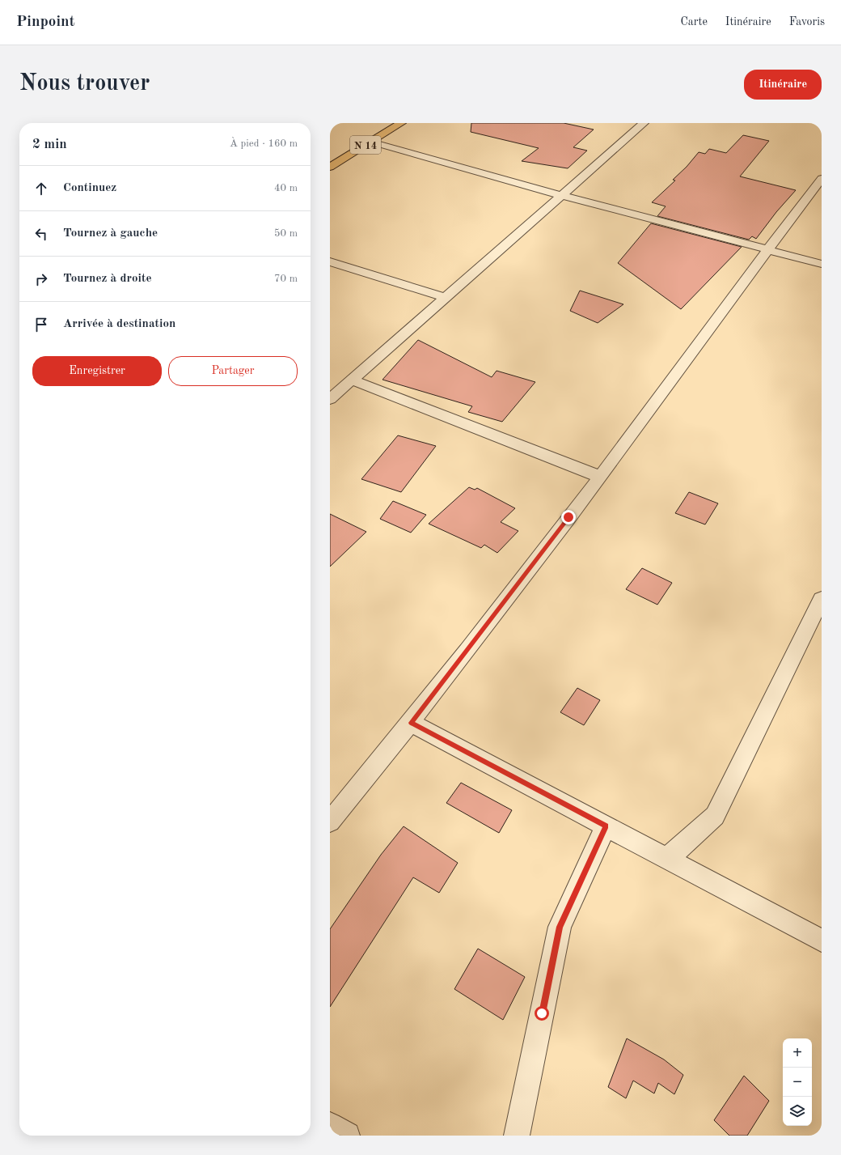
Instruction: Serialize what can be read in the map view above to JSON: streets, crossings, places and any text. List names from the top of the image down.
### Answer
{
  "streets": {
    "main road": ["N 14"]
  },
  "page": {
    "header": "Pinpoint",
    "nav": ["Carte", "Itinéraire", "Favoris"],
    "buttons": [
      "Itinéraire",
      ["Enregistrer", "Partager"]
    ],
    "title": "Nous trouver",
    "heading": ["2 min", "À pied · 160 m"],
    "list": [
      ["Continuez", "40 m"],
      ["Tournez à gauche", "50 m"],
      ["Tournez à droite", "70 m"],
      "Arrivée à destination"
    ],
    "map_buttons": ["+", "−"]
  }
}
